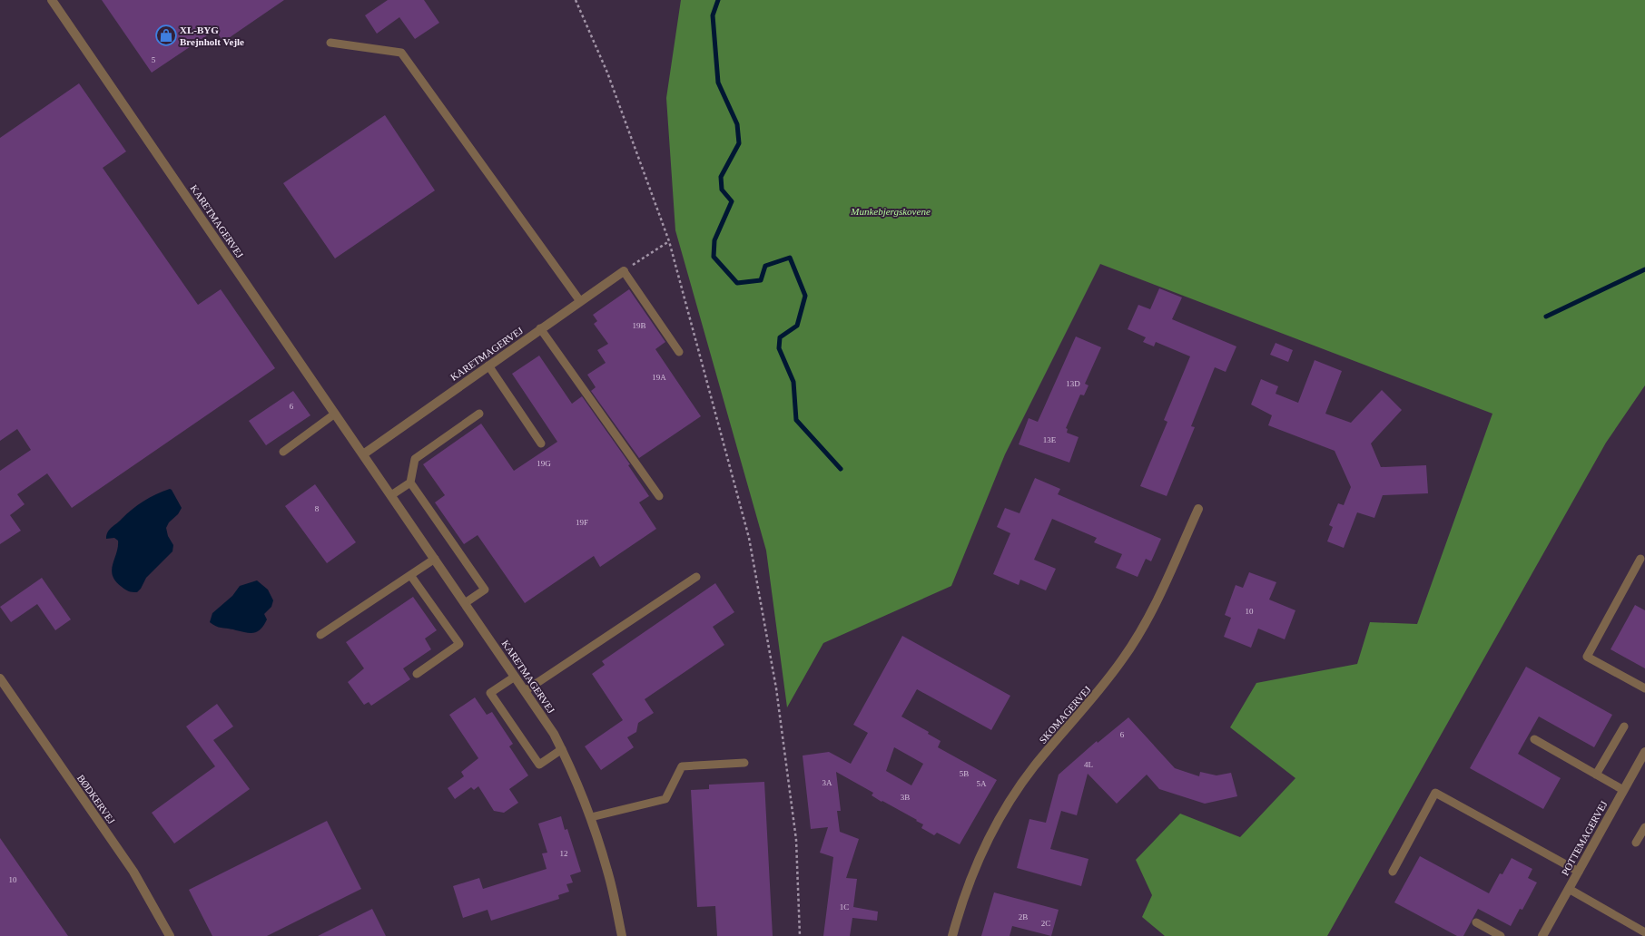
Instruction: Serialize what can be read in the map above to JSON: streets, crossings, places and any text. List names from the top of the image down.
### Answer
{
  "streets": {
    "street": [
      "KARETMAGERVEJ",
      "SKOMAGERVEJ",
      "BØDKERVEJ",
      "POTTEMAGERVEJ"
    ]
  },
  "parks": ["Munkebjergskovene"],
  "places": {
    "shop": ["XL-BYG Brejnholt Vejle"]
  },
  "house_numbers": [
    "5",
    "19B",
    "19A",
    "13D",
    "6",
    "13E",
    "19G",
    "8",
    "19F",
    "10",
    "6",
    "4L",
    "5B",
    "3A",
    "5A",
    "3B",
    "12",
    "10",
    "1C",
    "2B",
    "2C"
  ]
}
